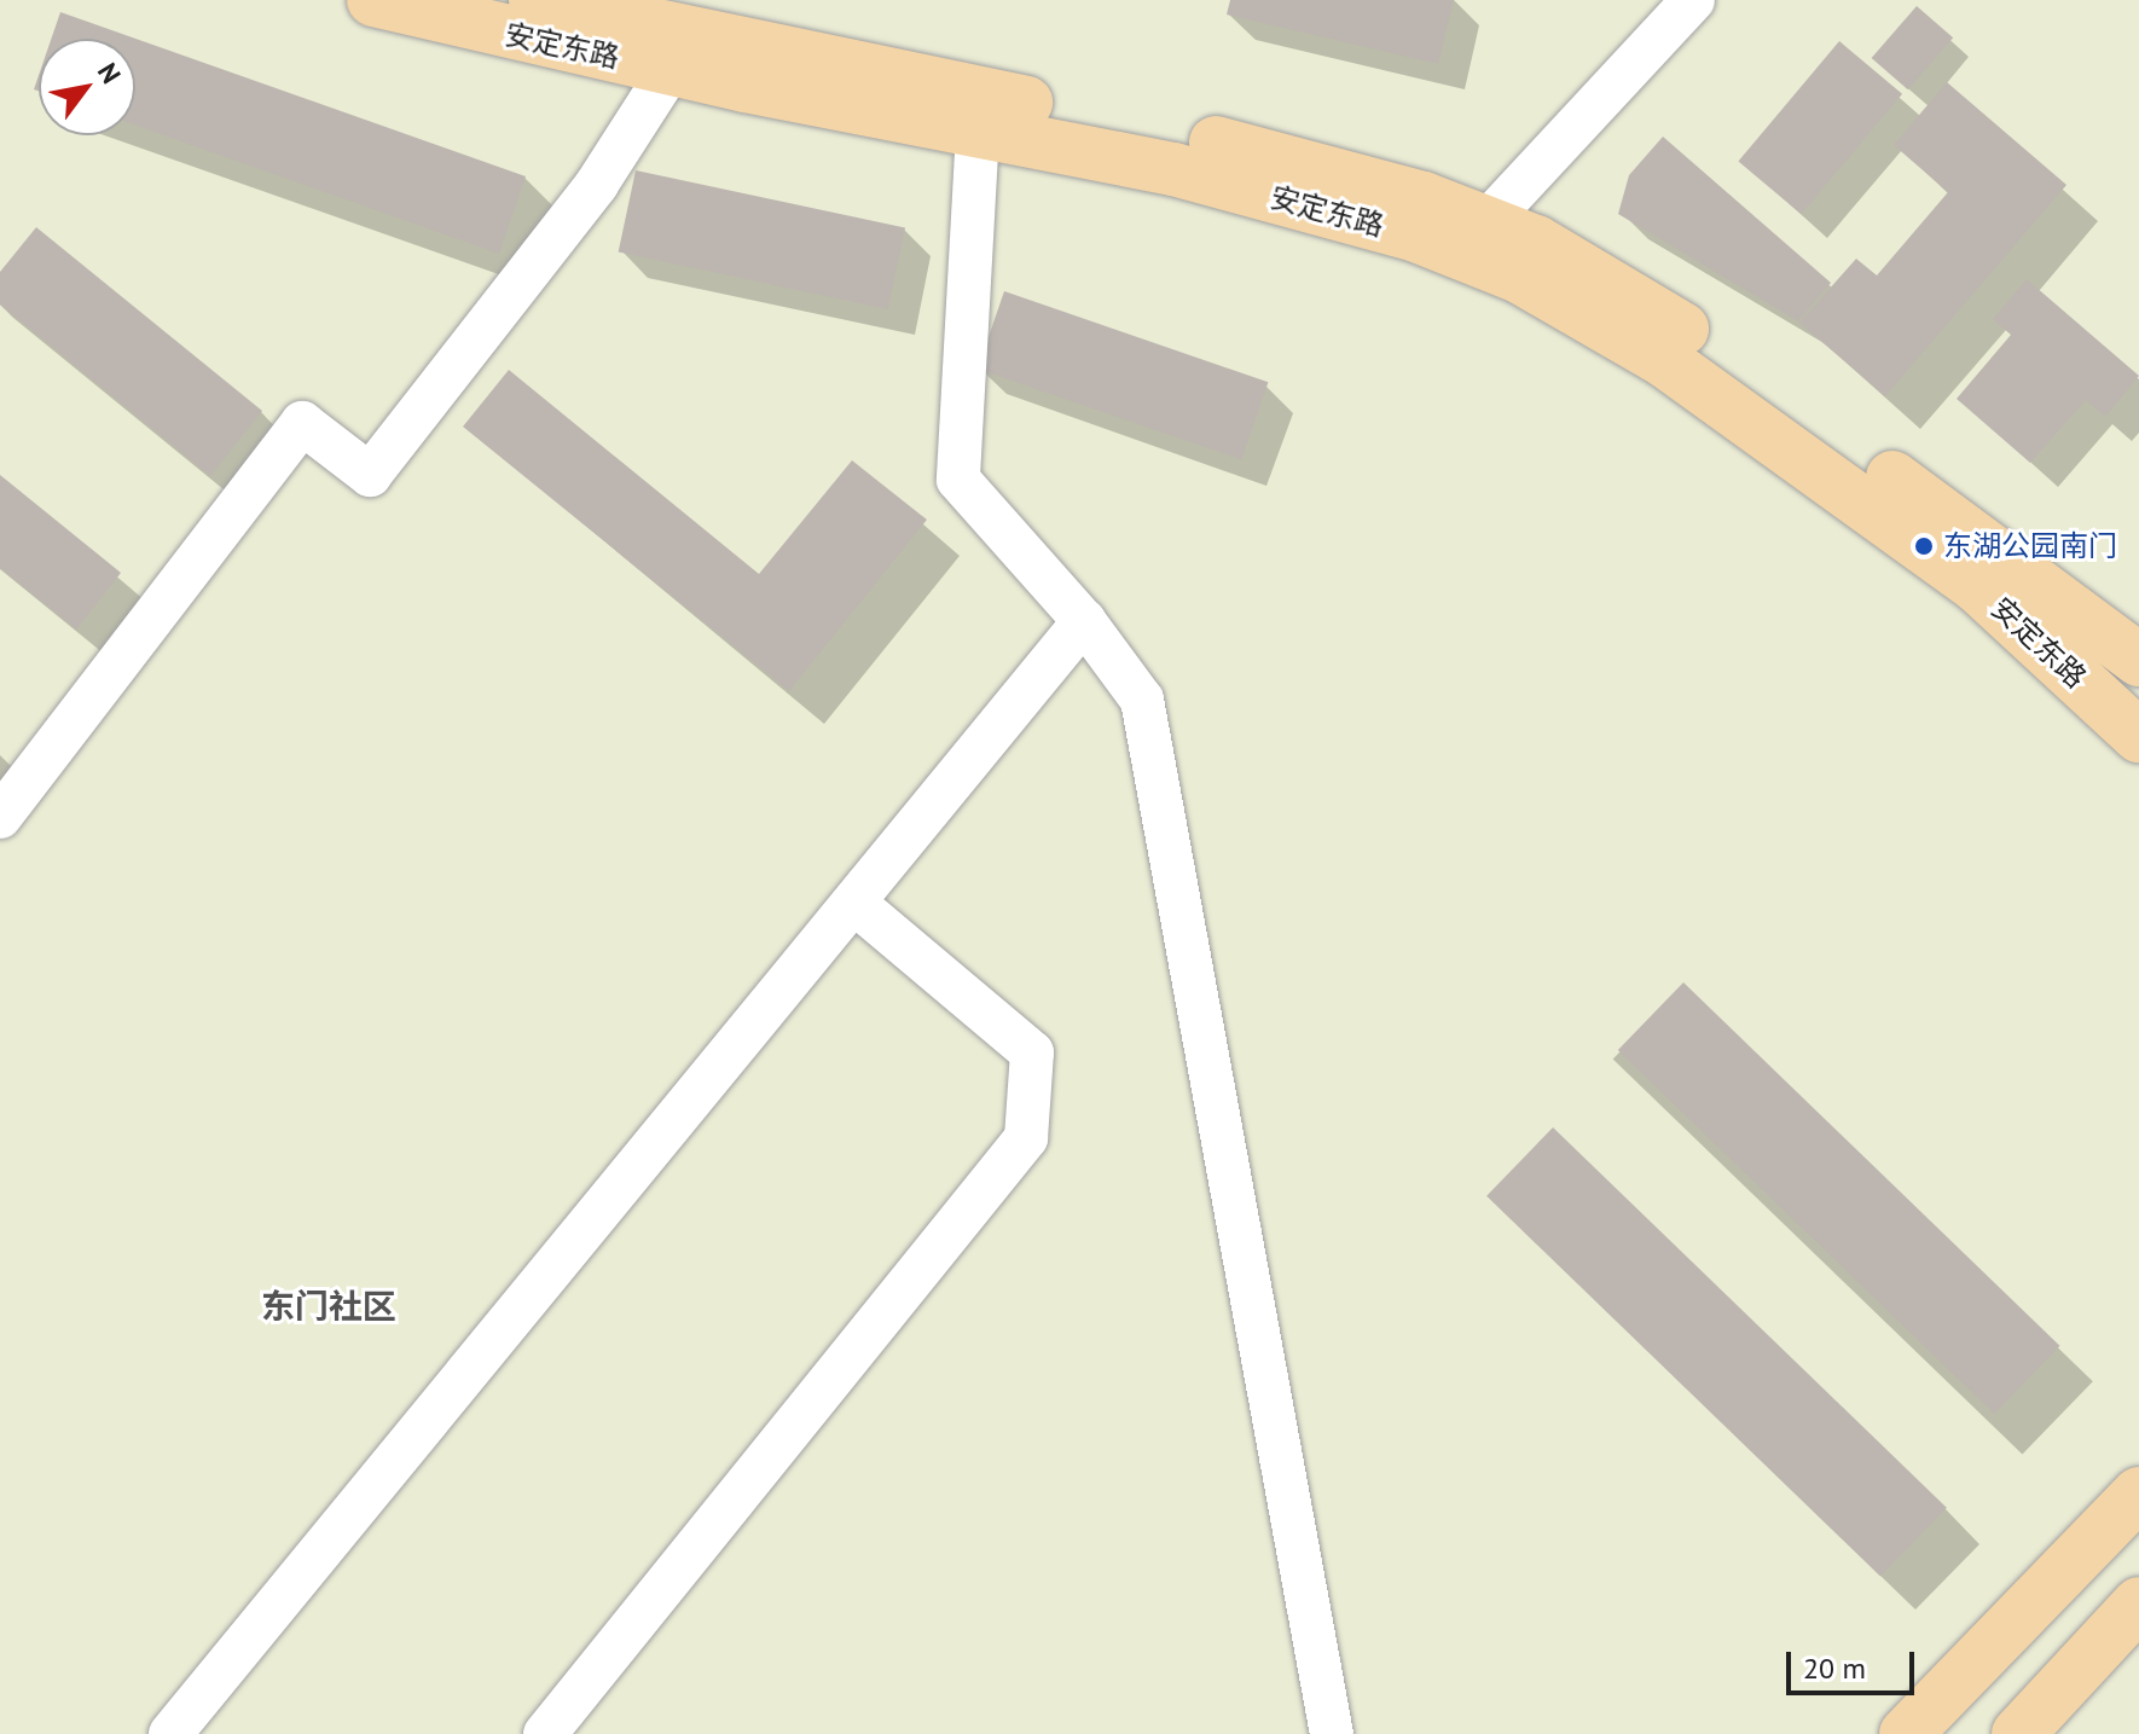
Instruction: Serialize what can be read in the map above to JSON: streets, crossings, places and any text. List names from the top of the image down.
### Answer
{
  "streets": {
    "main road": ["安定东路"]
  },
  "districts": ["东门社区"],
  "places": ["东湖公园南门"],
  "scale_bar": "20 m",
  "north": "top right"
}
